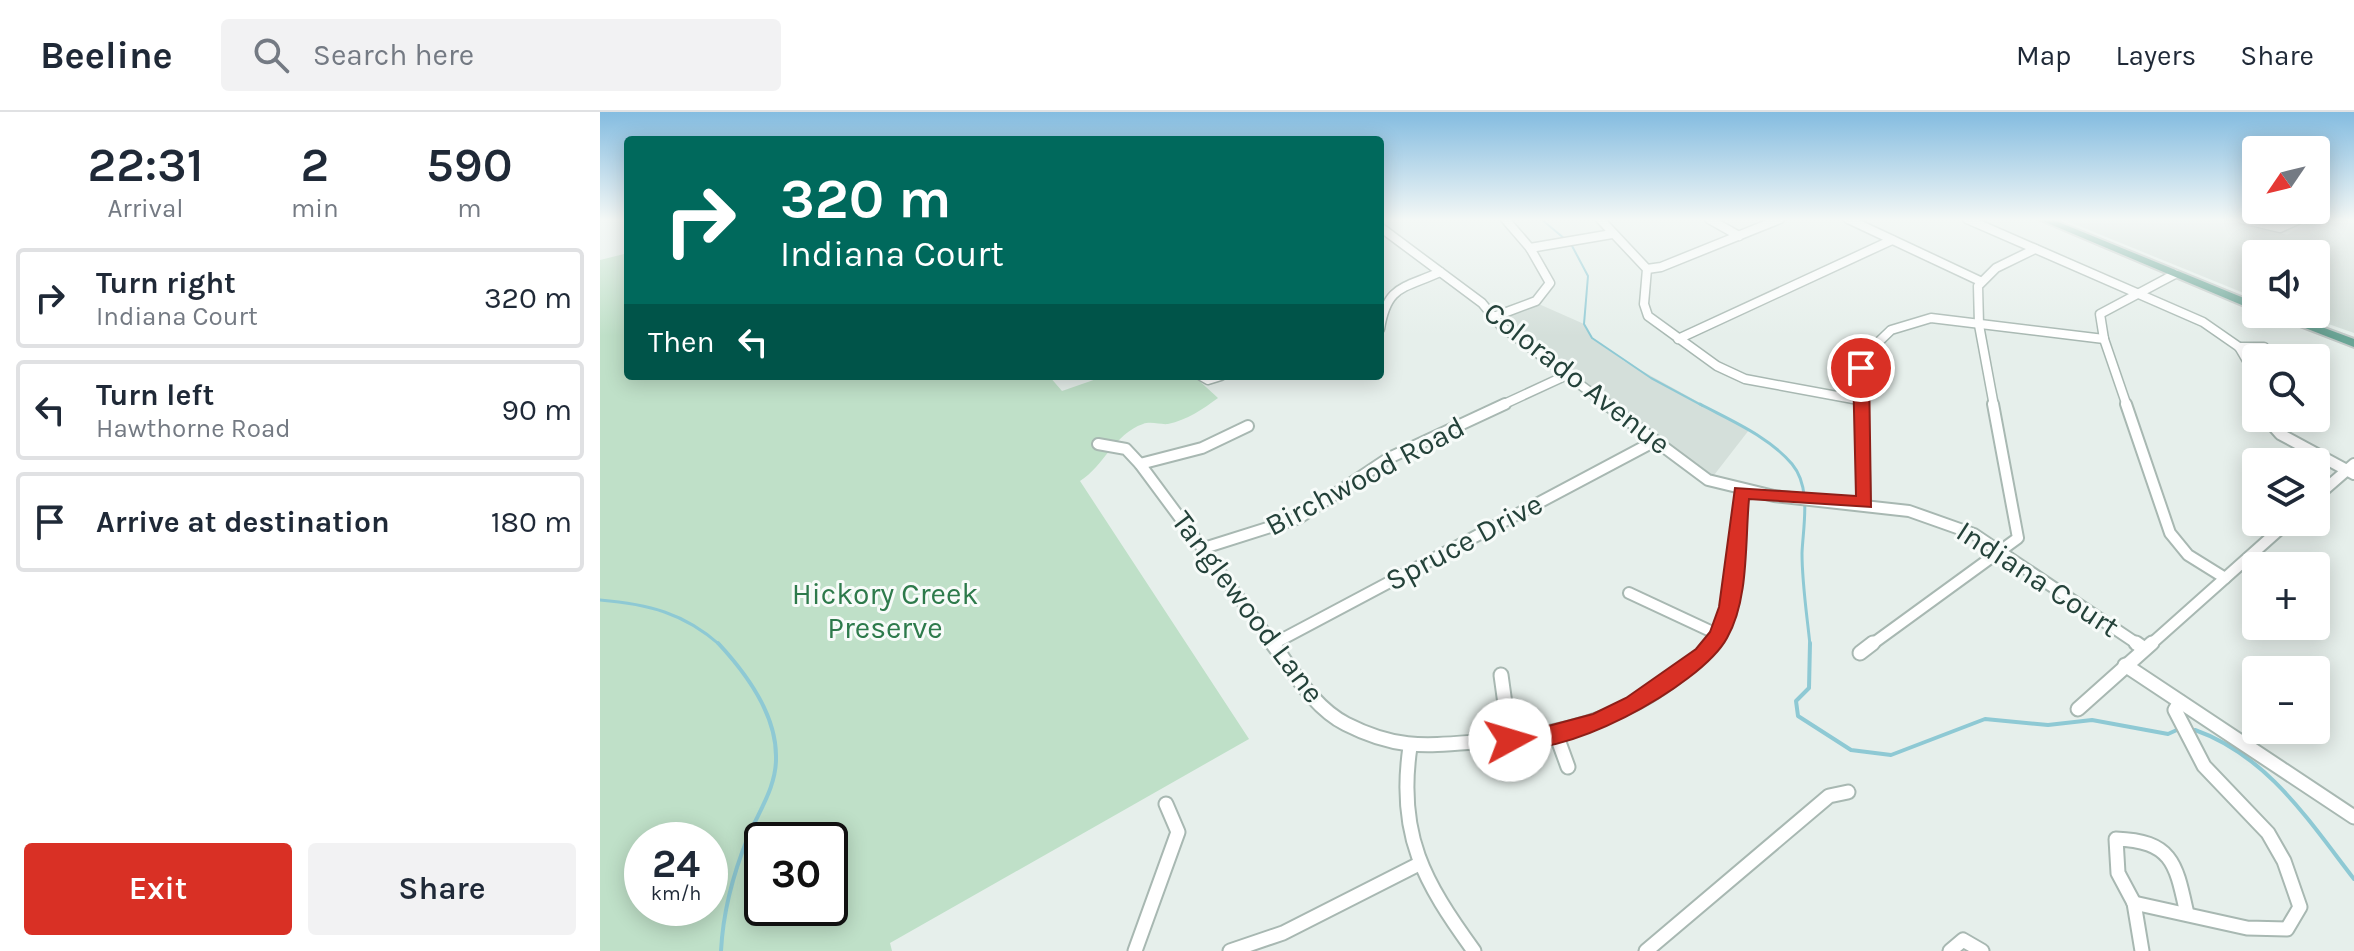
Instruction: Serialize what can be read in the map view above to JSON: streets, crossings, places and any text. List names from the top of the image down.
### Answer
{
  "streets": {
    "street": [
      "Colorado Avenue",
      "Birchwood Road",
      "Spruce Drive",
      "Indiana Court",
      "Tanglewood Lane"
    ]
  },
  "crossings": [
    ["Colorado Avenue", "Birchwood Road"],
    ["Colorado Avenue", "Spruce Drive"],
    ["Colorado Avenue", "Indiana Court"],
    ["Colorado Avenue", "Tanglewood Lane"],
    ["Birchwood Road", "Tanglewood Lane"],
    ["Spruce Drive", "Tanglewood Lane"],
    ["Indiana Court", "Tanglewood Lane"]
  ],
  "parks": ["Hickory Creek Preserve"],
  "north": "bottom left",
  "page": {
    "header": "Beeline",
    "search": "Search here",
    "nav": ["Map", "Layers", "Share"],
    "eta": [
      "22:31",
      "Arrival",
      "2",
      "min",
      "590",
      "m"
    ],
    "map_buttons": ["+", "−"],
    "turn": ["320 m", "Indiana Court"],
    "list": [
      {
        "name": "Turn right",
        "note": "Indiana Court",
        "value": "320 m"
      },
      {
        "name": "Turn left",
        "note": "Hawthorne Road",
        "value": "90 m"
      },
      {
        "name": "Arrive at destination",
        "value": "180 m"
      }
    ],
    "then": "Then",
    "speed": "24 km/h",
    "limit": "30",
    "buttons": ["Exit", "Share"]
  }
}
